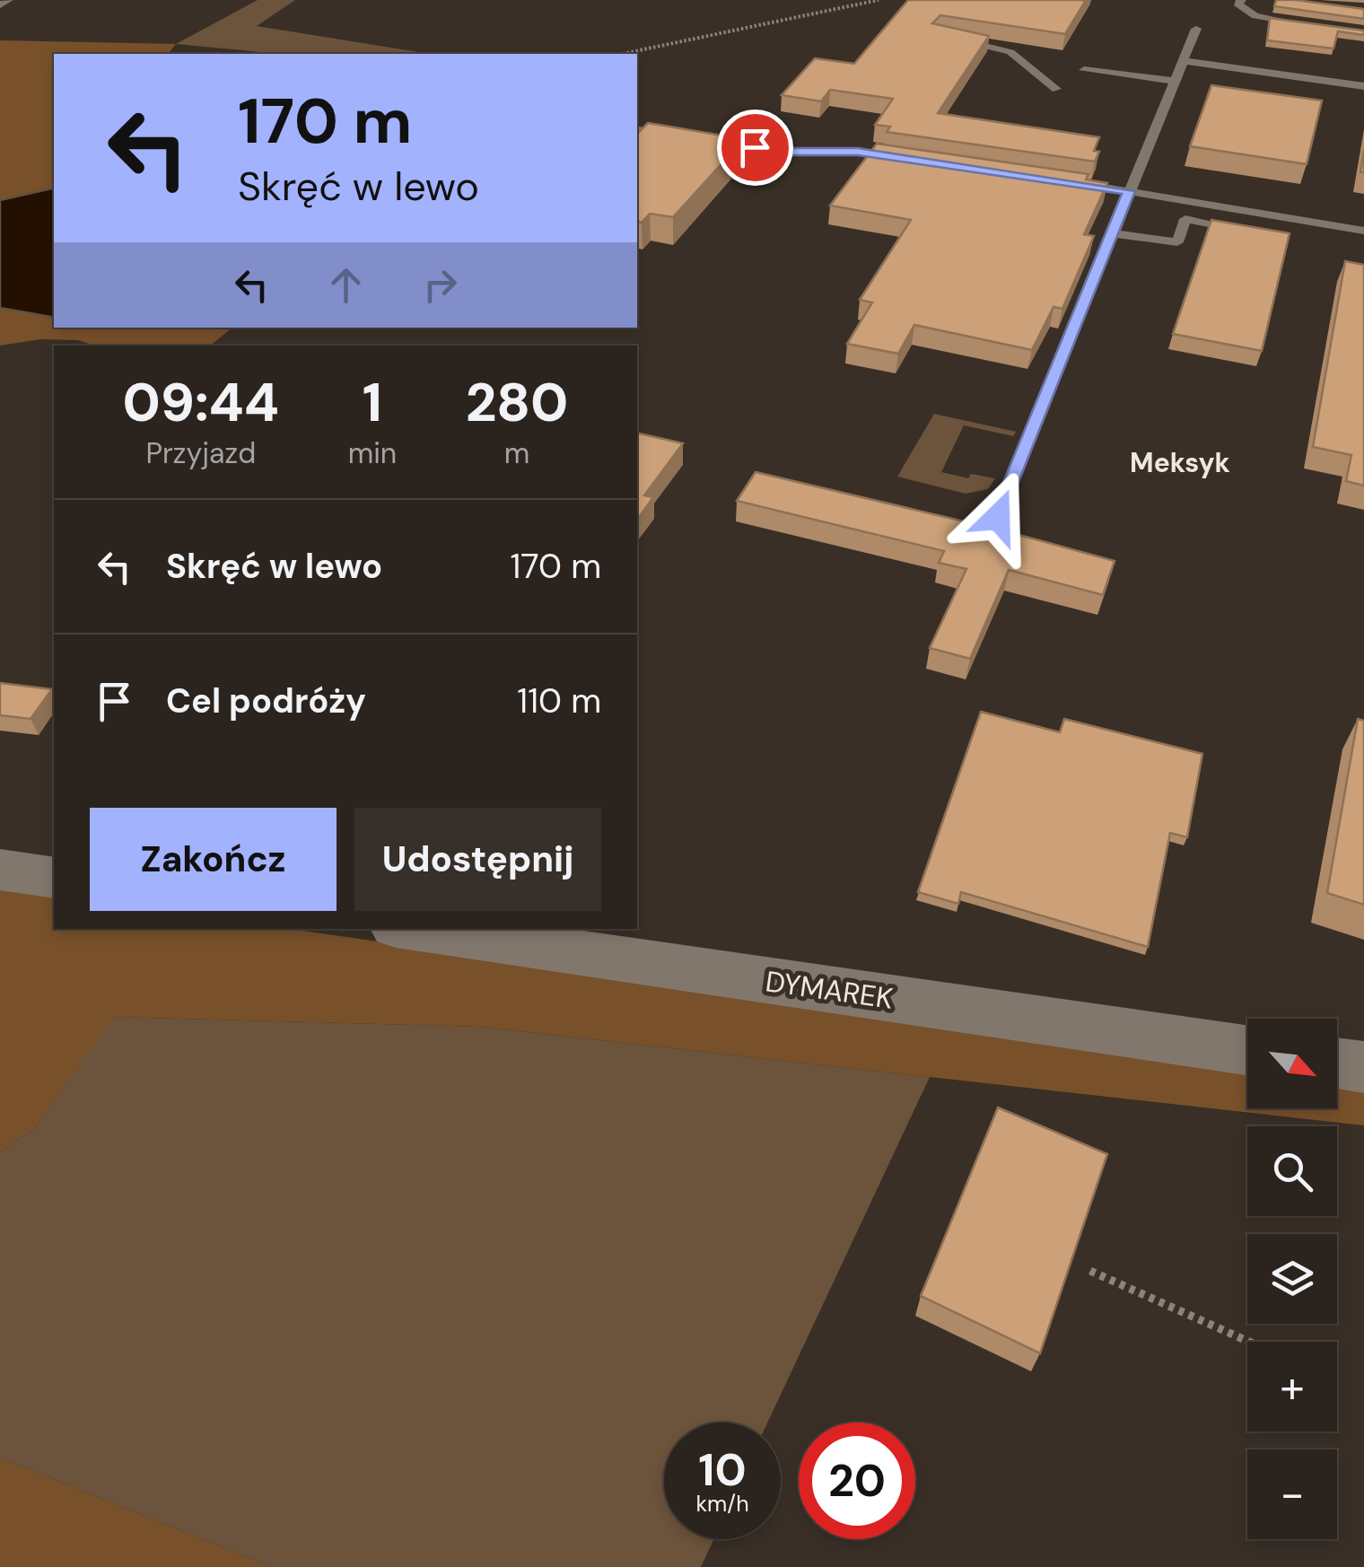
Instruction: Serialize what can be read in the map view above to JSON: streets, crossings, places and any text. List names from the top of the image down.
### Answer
{
  "streets": {
    "street": ["DYMAREK"]
  },
  "districts": ["Meksyk"],
  "north": "bottom right",
  "page": {
    "turn": ["170 m", "Skręć w lewo"],
    "eta": [
      "09:44",
      "Przyjazd",
      "1",
      "min",
      "280",
      "m"
    ],
    "list": [
      {
        "name": "Skręć w lewo",
        "value": "170 m"
      },
      {
        "name": "Cel podróży",
        "value": "110 m"
      }
    ],
    "buttons": ["Zakończ", "Udostępnij"],
    "map_buttons": ["+", "−"],
    "speed": "10 km/h",
    "limit": "20"
  }
}
